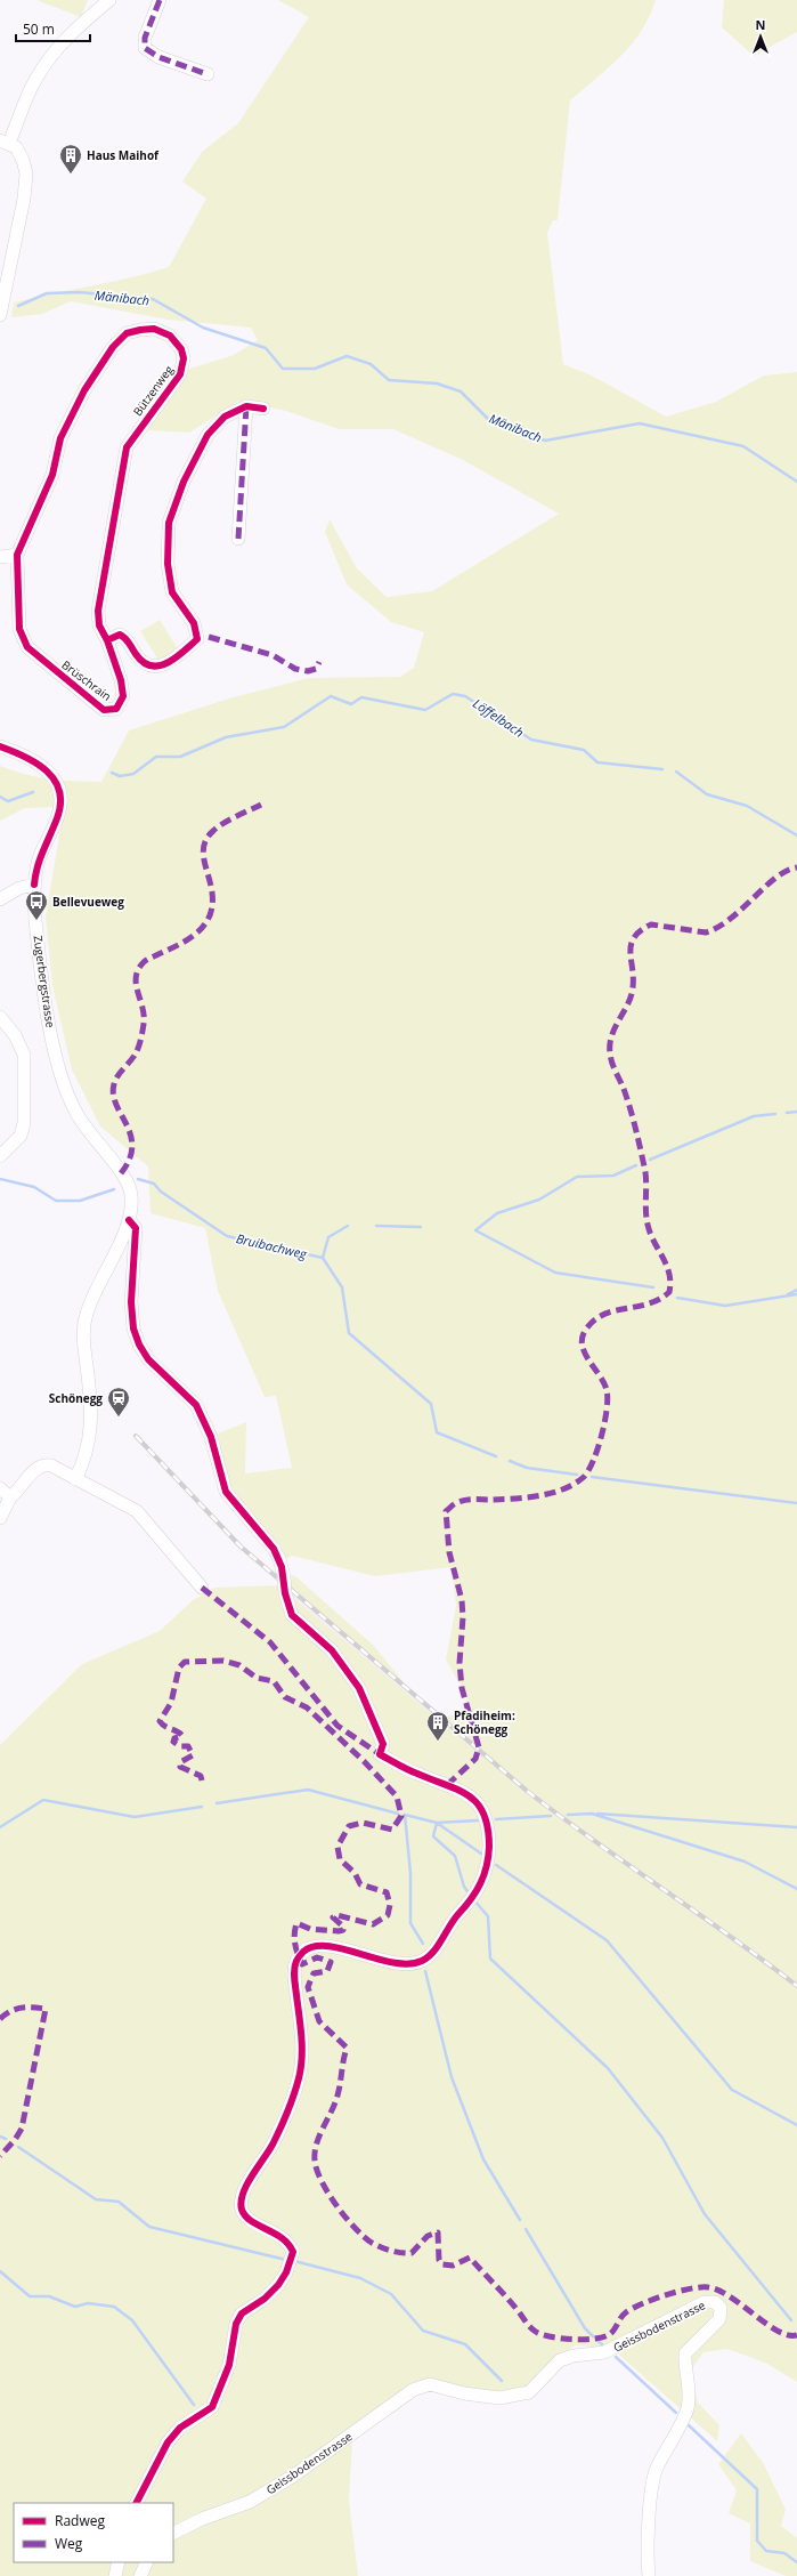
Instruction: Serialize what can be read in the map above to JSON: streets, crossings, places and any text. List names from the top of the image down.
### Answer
{
  "streets": {
    "street": [
      "Bützenweg",
      "Brüschrain",
      "Zugerbergstrasse",
      "Geissbodenstrasse"
    ]
  },
  "crossings": [
    ["Bützenweg", "Brüschrain"]
  ],
  "water": ["Mänibach", "Löffelbach", "Bruibachweg"],
  "places": {
    "building": ["Haus Maihof", "Pfadiheim: Schönegg"],
    "bus stop": ["Bellevueweg"],
    "station": ["Schönegg"]
  },
  "legend": ["Radweg", "Weg"],
  "scale_bar": "50 m",
  "north": "top"
}
